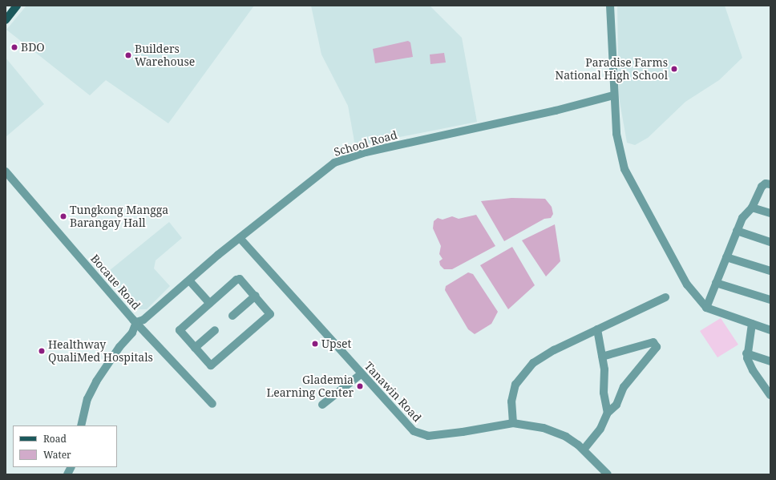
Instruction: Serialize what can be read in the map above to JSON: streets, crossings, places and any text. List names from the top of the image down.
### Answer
{
  "streets": {
    "street": ["School Road", "Bocaue Road", "Tanawin Road"]
  },
  "crossings": [
    ["School Road", "Bocaue Road"],
    ["School Road", "Tanawin Road"]
  ],
  "places": [
    "BDO",
    "Builders Warehouse",
    "Paradise Farms National High School",
    "Tungkong Mangga Barangay Hall",
    "Upset",
    "Healthway QualiMed Hospitals",
    "Glademia Learning Center"
  ],
  "legend": ["Road", "Water"]
}
